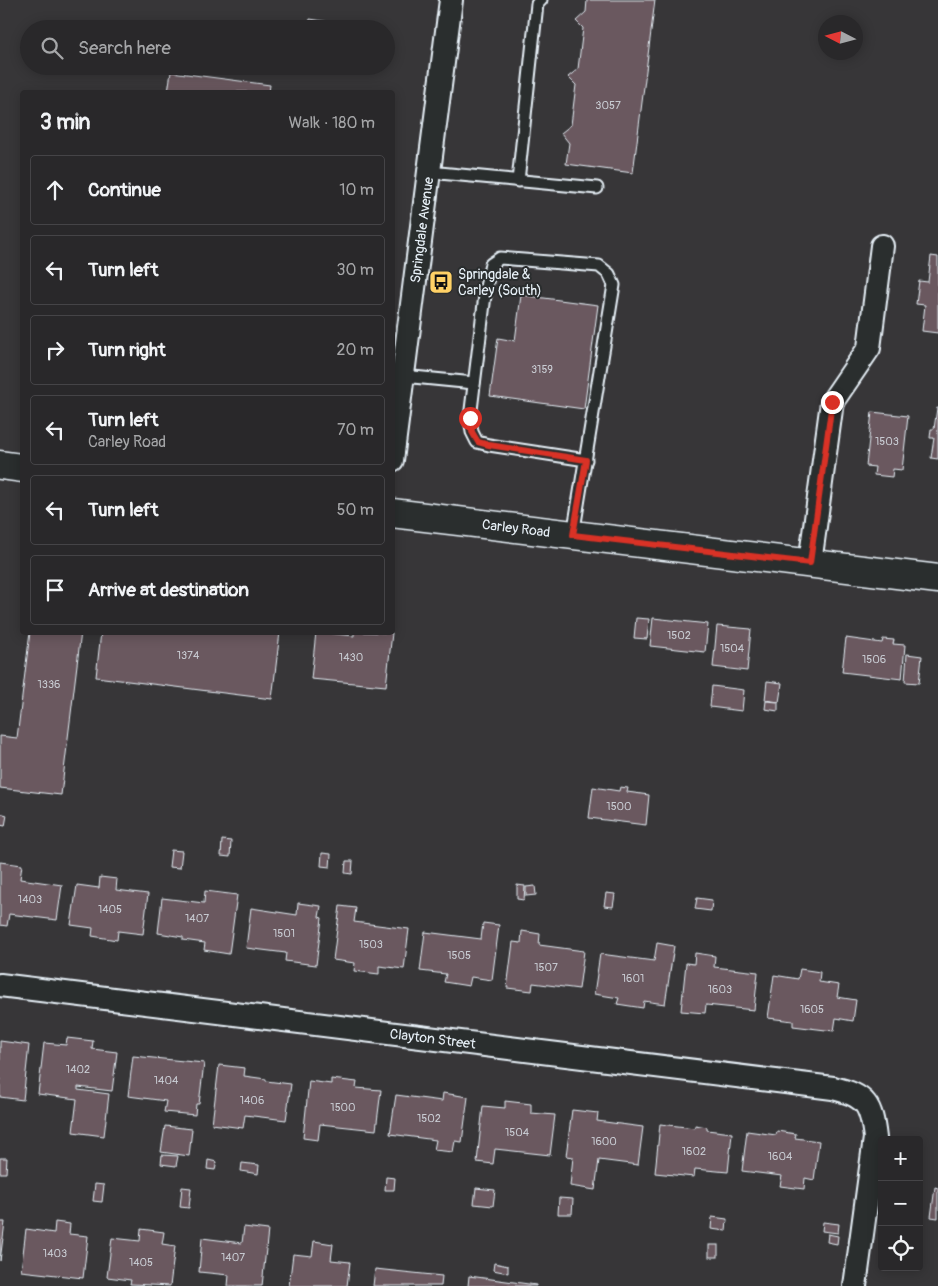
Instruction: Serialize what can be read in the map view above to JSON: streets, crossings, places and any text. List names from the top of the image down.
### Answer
{
  "streets": {
    "street": ["Springdale Avenue", "Carley Road", "Clayton Street"]
  },
  "places": {
    "bus stop": ["Springdale & Carley (South)"]
  },
  "house_numbers": [
    "3057",
    "3159",
    "1503",
    "1502",
    "1504",
    "1374",
    "1430",
    "1506",
    "1336",
    "1500",
    "1403",
    "1405",
    "1407",
    "1501",
    "1503",
    "1505",
    "1507",
    "1601",
    "1603",
    "1605",
    "1402",
    "1404",
    "1406",
    "1500",
    "1502",
    "1504",
    "1600",
    "1602",
    "1604",
    "1403",
    "1407",
    "1405"
  ],
  "north": "left",
  "page": {
    "search": "Search here",
    "heading": ["3 min", "Walk · 180 m"],
    "list": [
      ["Continue", "10 m"],
      ["Turn left", "30 m"],
      ["Turn right", "20 m"],
      ["Turn left", "Carley Road", "70 m"],
      ["Turn left", "50 m"],
      "Arrive at destination"
    ],
    "map_buttons": ["+", "−"]
  }
}
